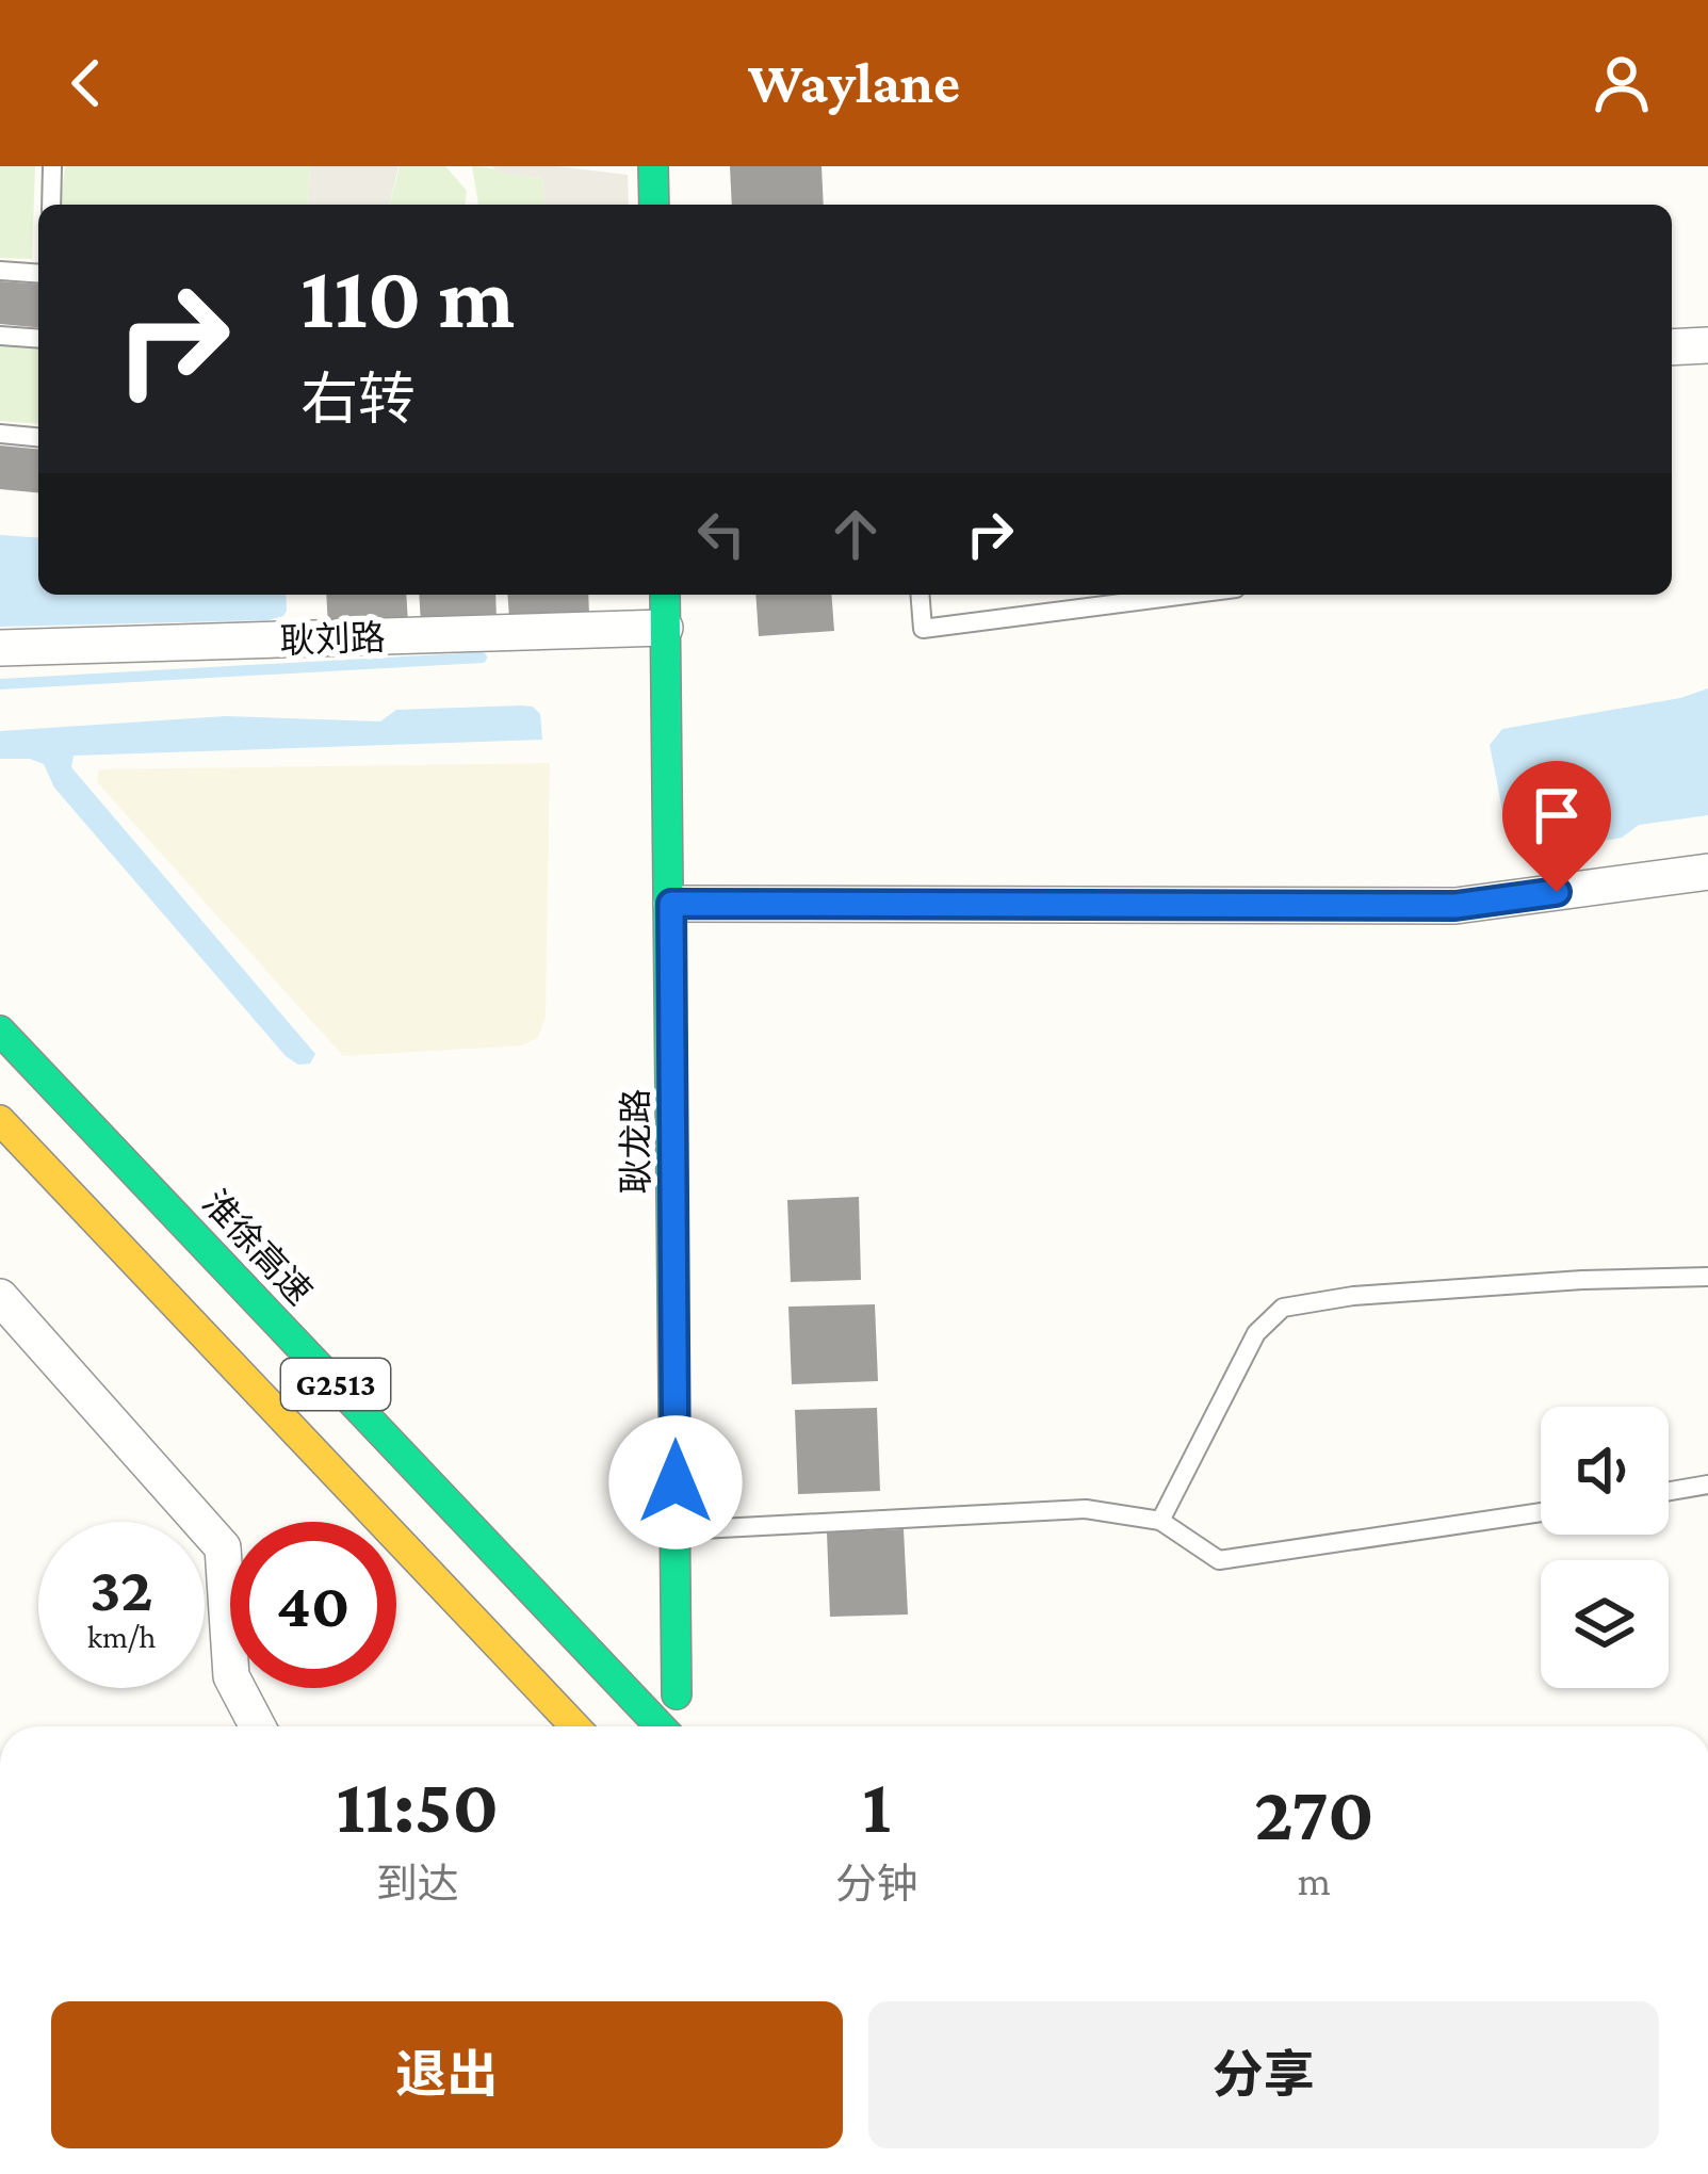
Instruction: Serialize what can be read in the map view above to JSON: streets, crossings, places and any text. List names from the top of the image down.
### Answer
{
  "streets": {
    "main road": ["耿龙路", "淮徐高速", "G2513"],
    "street": ["耿刘路"]
  },
  "crossings": [
    ["耿刘路", "耿龙路"]
  ],
  "page": {
    "header": "Waylane",
    "turn": ["110 m", "右转"],
    "speed": "32 km/h",
    "limit": "40",
    "eta": [
      "11:50",
      "到达",
      "1",
      "分钟",
      "270",
      "m"
    ],
    "buttons": ["退出", "分享"]
  }
}
